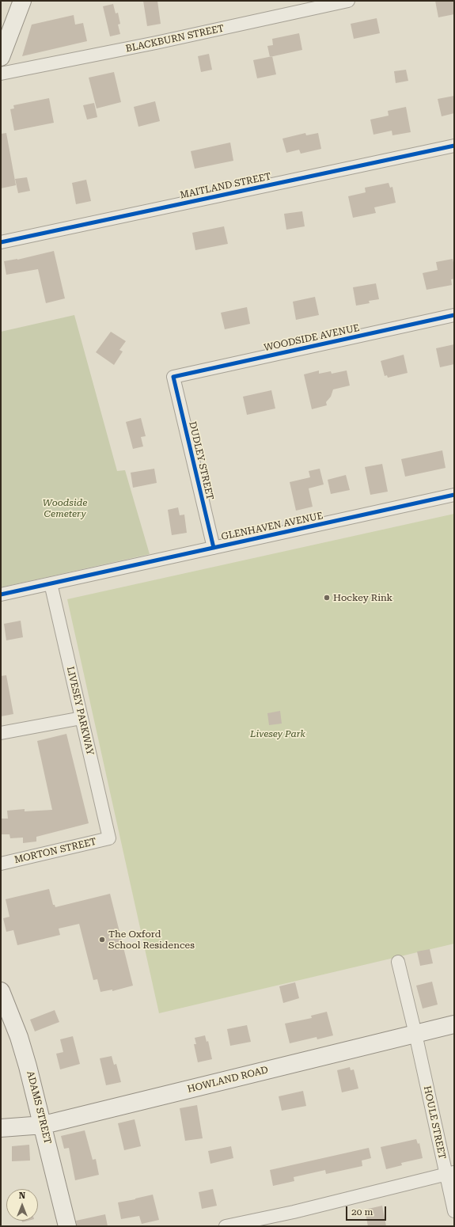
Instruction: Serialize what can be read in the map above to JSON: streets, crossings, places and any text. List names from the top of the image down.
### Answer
{
  "streets": {
    "main road": ["HOWLAND ROAD", "ADAMS STREET"],
    "street": [
      "BLACKBURN STREET",
      "MAITLAND STREET",
      "WOODSIDE AVENUE",
      "DUDLEY STREET",
      "GLENHAVEN AVENUE",
      "LIVESEY PARKWAY",
      "MORTON STREET",
      "HOULE STREET"
    ]
  },
  "crossings": [
    ["WOODSIDE AVENUE", "DUDLEY STREET"],
    ["DUDLEY STREET", "GLENHAVEN AVENUE"],
    ["GLENHAVEN AVENUE", "LIVESEY PARKWAY"],
    ["LIVESEY PARKWAY", "MORTON STREET"],
    ["HOWLAND ROAD", "ADAMS STREET"],
    ["HOWLAND ROAD", "HOULE STREET"]
  ],
  "parks": ["Woodside Cemetery", "Livesey Park"],
  "places": ["Hockey Rink", "The Oxford School Residences"],
  "scale_bar": "20 m",
  "north": "top"
}
